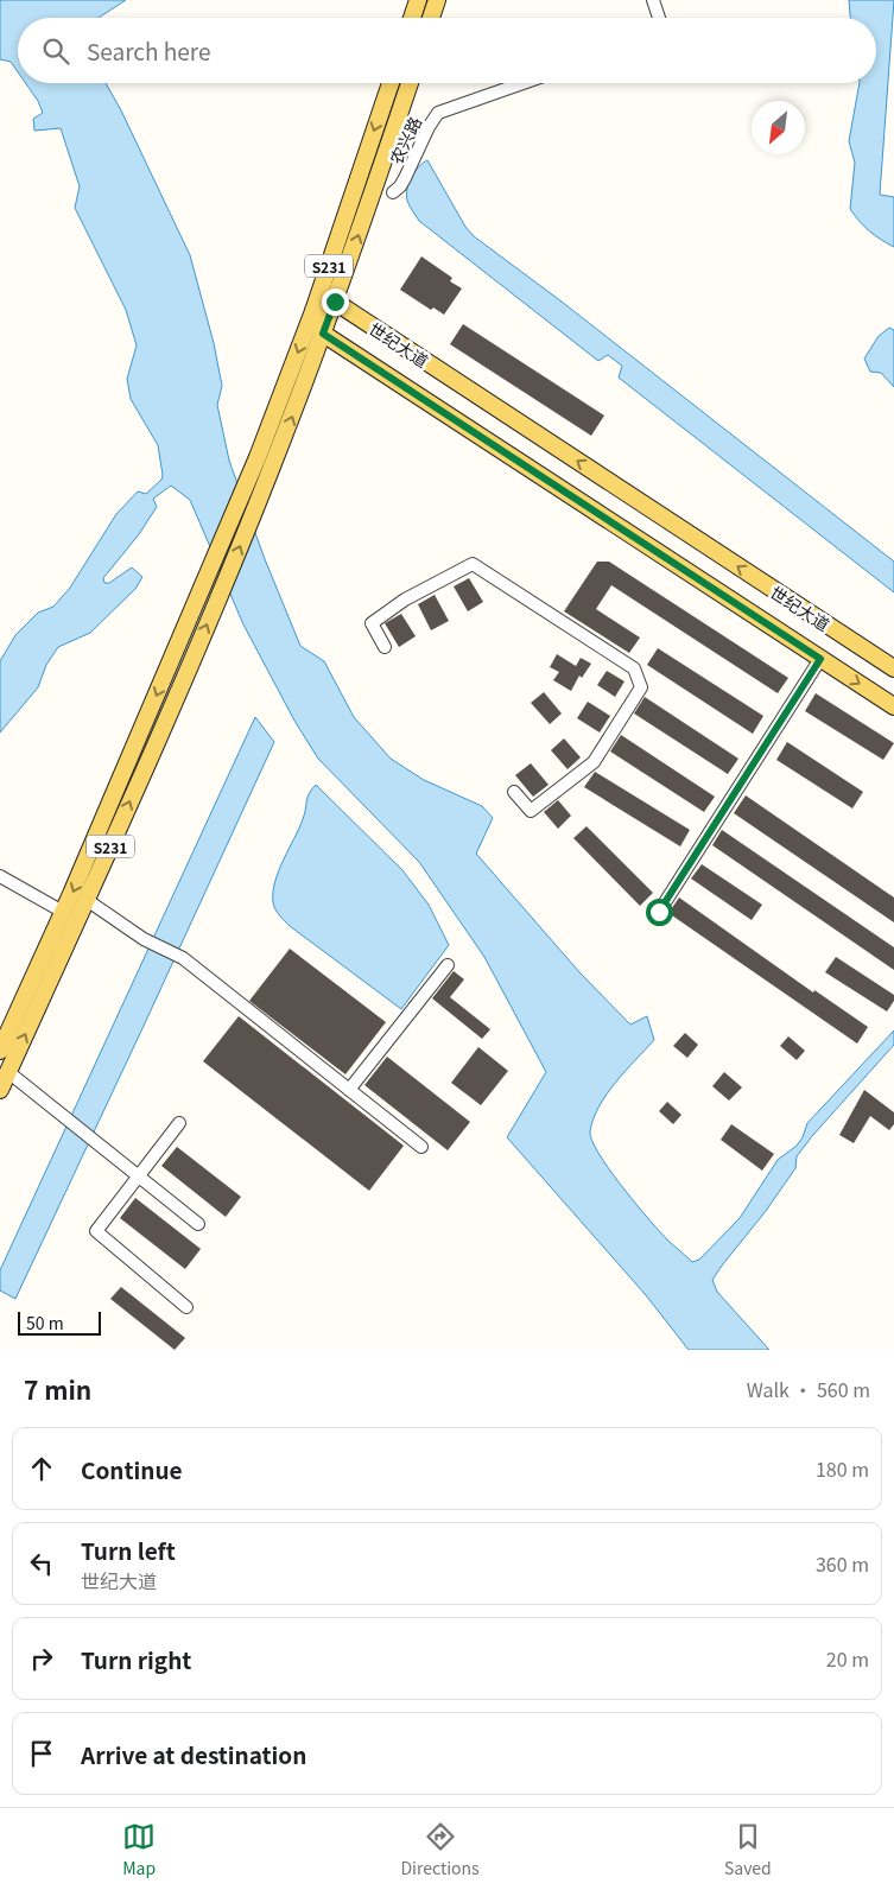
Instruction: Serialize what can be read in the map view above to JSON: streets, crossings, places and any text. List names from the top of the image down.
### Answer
{
  "streets": {
    "main road": ["S231", "世纪大道"],
    "street": ["农兴路"]
  },
  "crossings": [
    ["S231", "世纪大道"]
  ],
  "scale_bar": "50 m",
  "north": "bottom left",
  "page": {
    "search": "Search here",
    "scale": "50 m",
    "heading": ["7 min", "Walk · 560 m"],
    "list": [
      ["Continue", "180 m"],
      ["Turn left", "世纪大道", "360 m"],
      ["Turn right", "20 m"],
      "Arrive at destination"
    ],
    "nav": ["Map", "Directions", "Saved"]
  }
}
